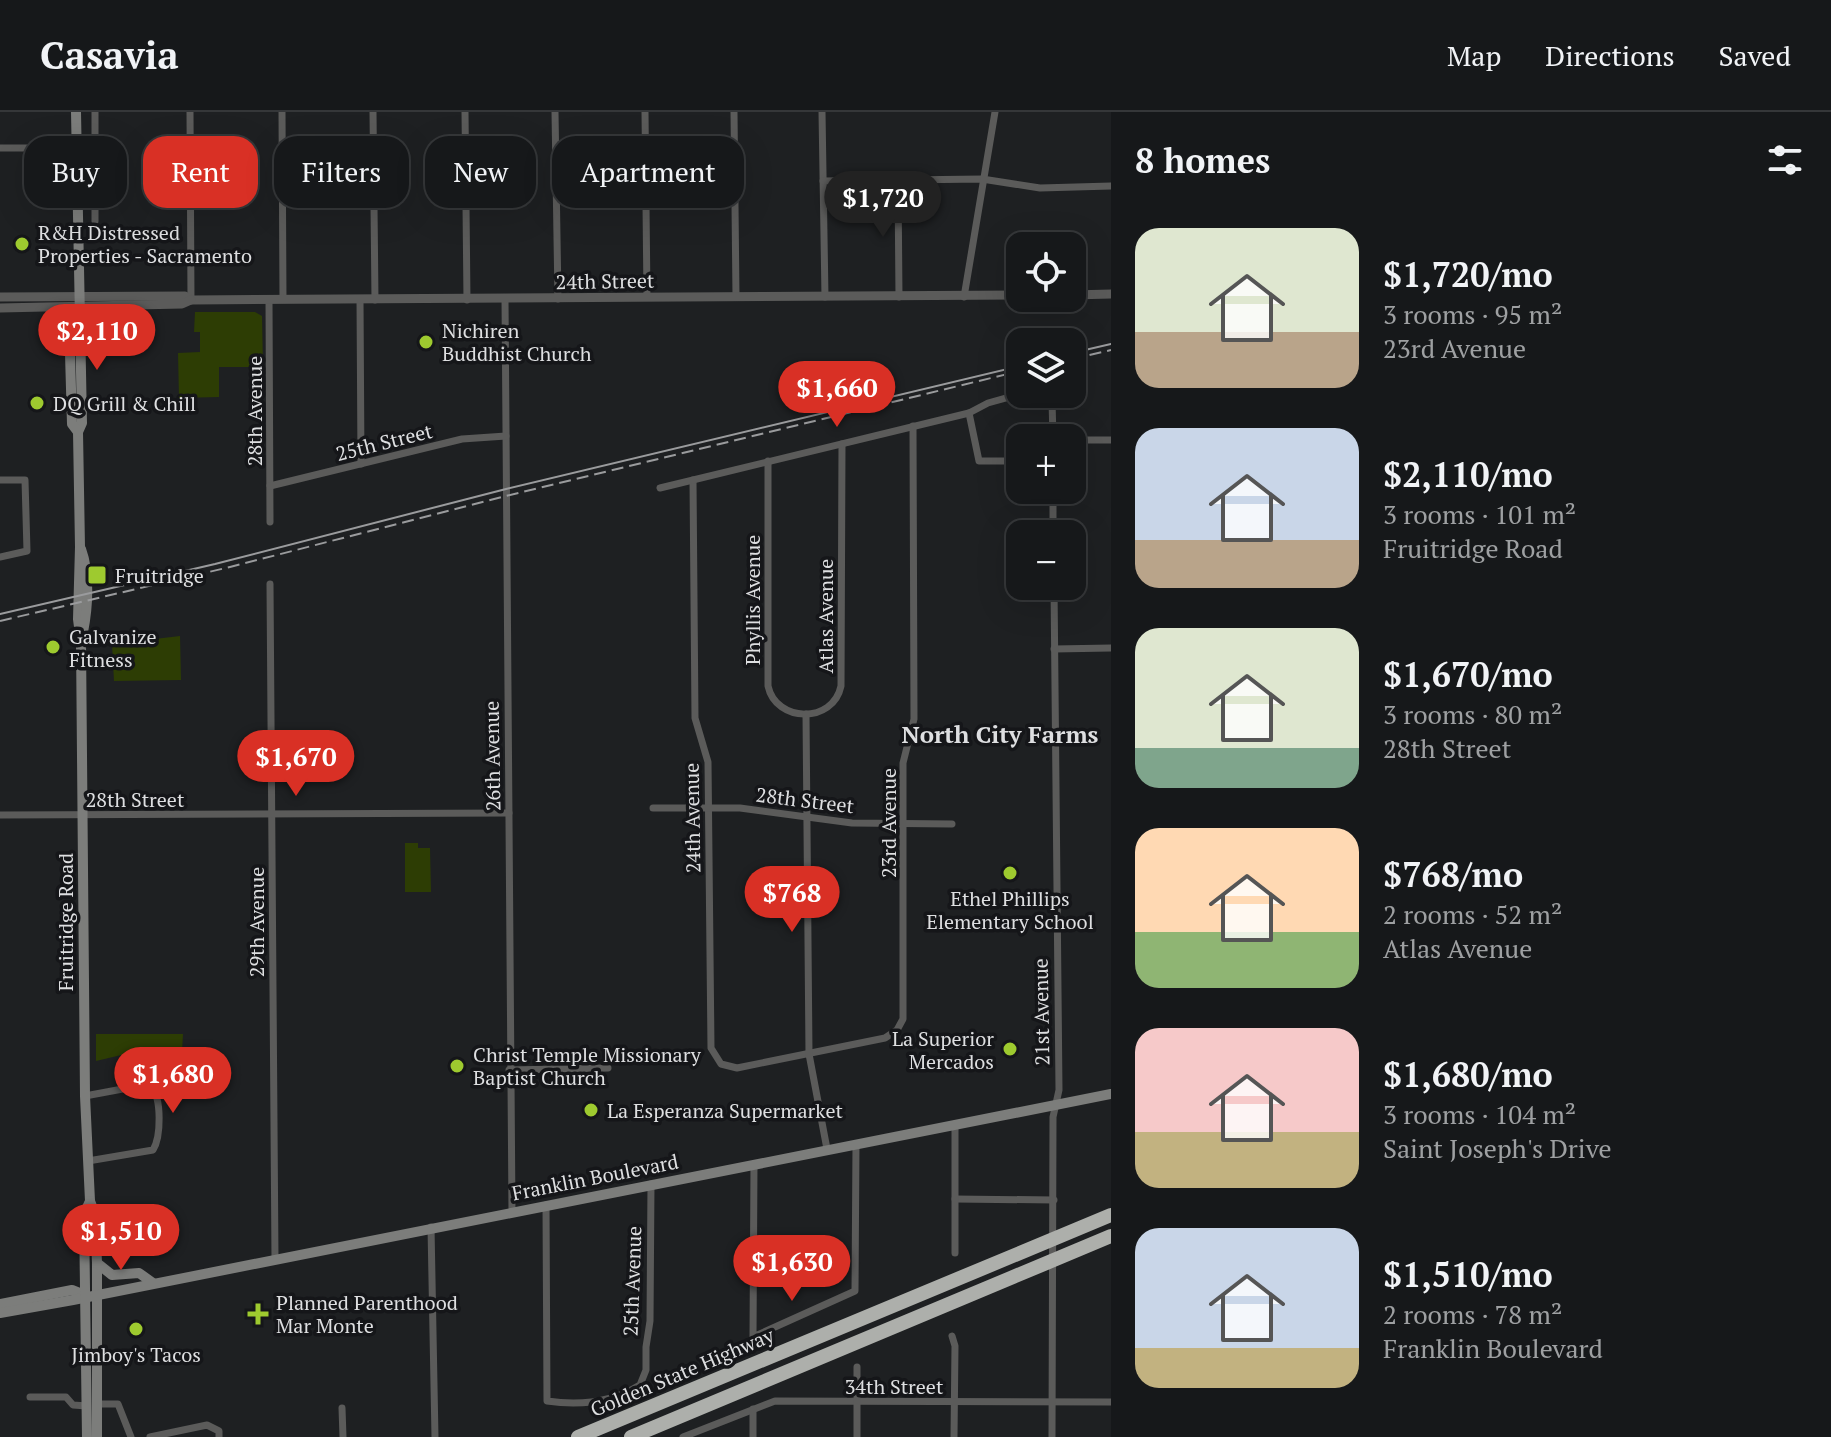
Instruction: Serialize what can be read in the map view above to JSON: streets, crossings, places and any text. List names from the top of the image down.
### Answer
{
  "streets": {
    "highway": ["Golden State Highway"],
    "main road": ["Fruitridge Road", "Franklin Boulevard"],
    "street": [
      "24th Street",
      "28th Avenue",
      "25th Street",
      "Phyllis Avenue",
      "Atlas Avenue",
      "26th Avenue",
      "28th Street",
      "24th Avenue",
      "23rd Avenue",
      "29th Avenue",
      "21st Avenue",
      "25th Avenue",
      "34th Street"
    ]
  },
  "crossings": [
    ["24th Street", "28th Avenue"],
    ["24th Street", "26th Avenue"],
    ["24th Street", "Fruitridge Road"],
    ["28th Avenue", "25th Street"],
    ["25th Street", "26th Avenue"],
    ["Phyllis Avenue", "Atlas Avenue"],
    ["26th Avenue", "28th Street"],
    ["26th Avenue", "Franklin Boulevard"],
    ["28th Street", "24th Avenue"],
    ["28th Street", "23rd Avenue"],
    ["28th Street", "Fruitridge Road"],
    ["28th Street", "29th Avenue"],
    ["24th Avenue", "23rd Avenue"],
    ["Fruitridge Road", "Franklin Boulevard"],
    ["29th Avenue", "Franklin Boulevard"],
    ["21st Avenue", "Franklin Boulevard"],
    ["21st Avenue", "34th Street"],
    ["Franklin Boulevard", "25th Avenue"]
  ],
  "districts": ["North City Farms"],
  "places": {
    "other": [
      "R&H Distressed Properties - Sacramento",
      "Nichiren Buddhist Church",
      "DQ Grill & Chill",
      "Galvanize Fitness",
      "Ethel Phillips Elementary School",
      "La Superior Mercados",
      "Christ Temple Missionary Baptist Church",
      "La Esperanza Supermarket",
      "Jimboy's Tacos"
    ],
    "transit": ["Fruitridge"],
    "health": ["Planned Parenthood Mar Monte"]
  },
  "page": {
    "header": "Casavia",
    "nav": ["Map", "Directions", "Saved"],
    "heading": "8 homes",
    "chip": [
      "Buy",
      "Rent",
      "Filters",
      "New",
      "Apartment"
    ],
    "price": [
      "$1,720",
      "$2,110",
      "$1,660",
      "$1,670",
      "$768",
      "$1,680",
      "$1,510",
      "$1,630"
    ],
    "list": [
      {
        "name": "$1,720/mo",
        "note": "3 rooms · 95 m² · 23rd Avenue"
      },
      {
        "name": "$2,110/mo",
        "note": "3 rooms · 101 m² · Fruitridge Road"
      },
      {
        "name": "$1,670/mo",
        "note": "3 rooms · 80 m² · 28th Street"
      },
      {
        "name": "$768/mo",
        "note": "2 rooms · 52 m² · Atlas Avenue"
      },
      {
        "name": "$1,680/mo",
        "note": "3 rooms · 104 m² · Saint Joseph's Drive"
      },
      {
        "name": "$1,510/mo",
        "note": "2 rooms · 78 m² · Franklin Boulevard"
      }
    ],
    "map_buttons": ["+", "−"]
  }
}
